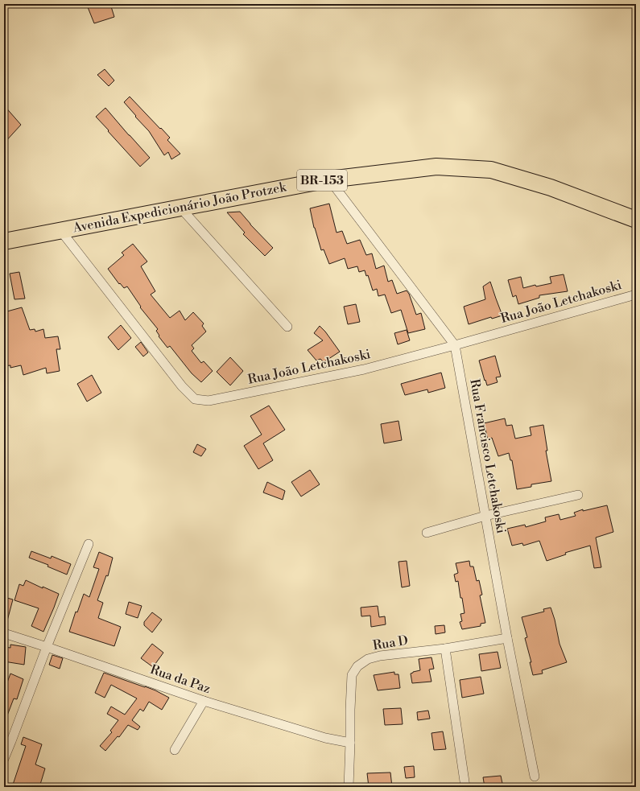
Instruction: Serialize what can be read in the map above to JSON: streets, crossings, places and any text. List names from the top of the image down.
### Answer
{
  "streets": {
    "highway": ["BR-153", "Avenida Expedicionário João Protzek"],
    "street": [
      "Rua João Letchakoski",
      "Rua Francisco Letchakoski",
      "Rua D",
      "Rua da Paz"
    ]
  },
  "crossings": [
    ["Avenida Expedicionário João Protzek", "Rua João Letchakoski"],
    ["Avenida Expedicionário João Protzek", "Rua Francisco Letchakoski"],
    ["Rua João Letchakoski", "Rua Francisco Letchakoski"],
    ["Rua Francisco Letchakoski", "Rua D"],
    ["Rua D", "Rua da Paz"]
  ]
}
